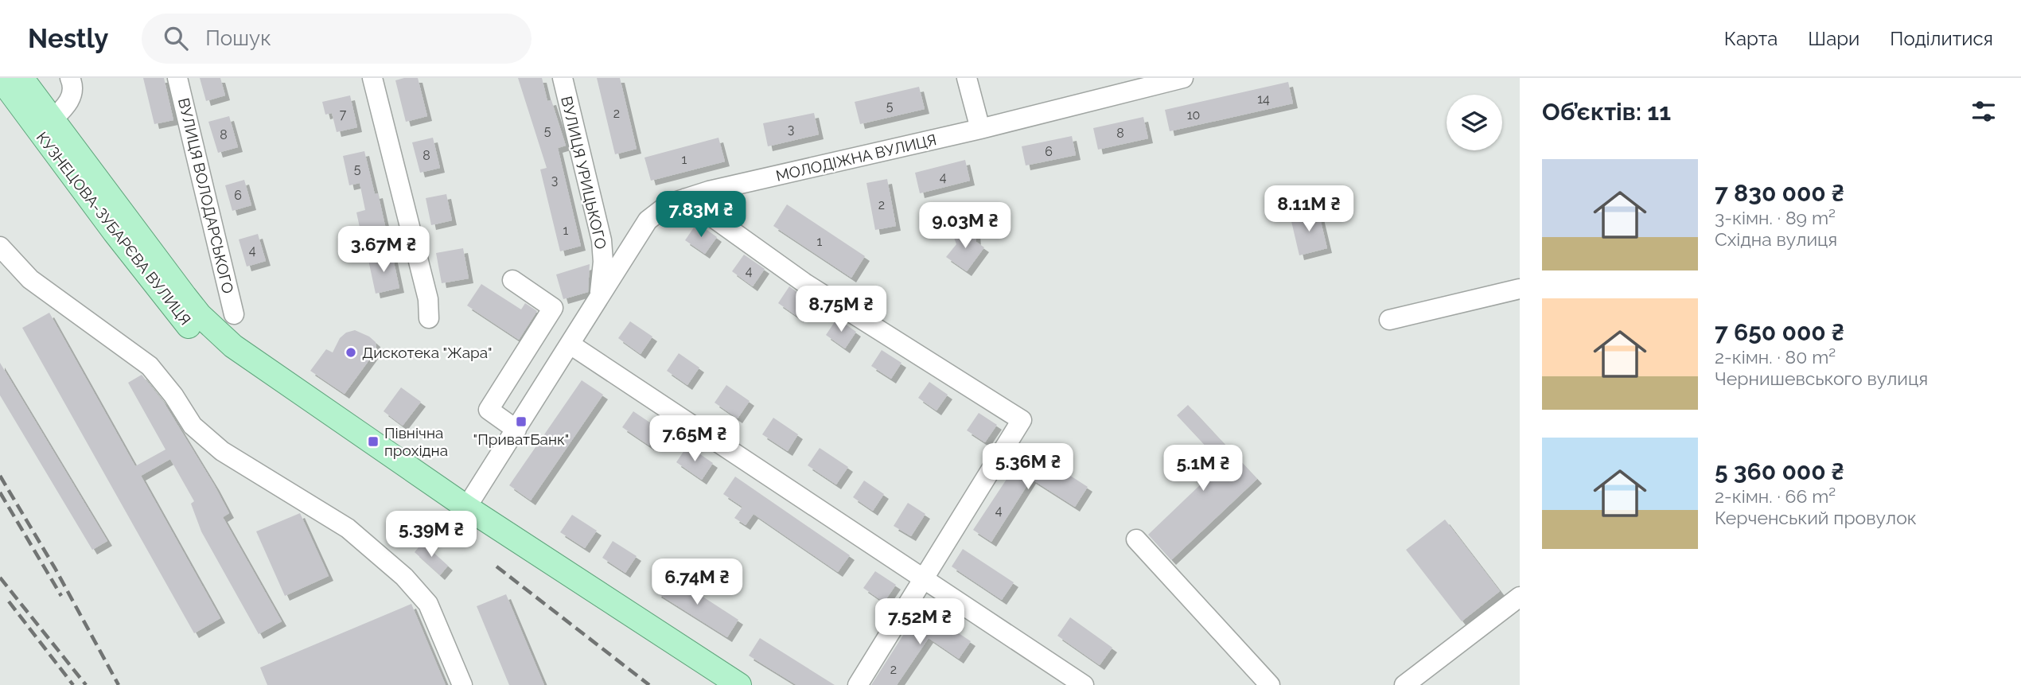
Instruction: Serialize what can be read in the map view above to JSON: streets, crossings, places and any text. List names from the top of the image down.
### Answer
{
  "streets": {
    "main road": ["КУЗНЕЦОВА-ЗУБАРЄВА ВУЛИЦЯ"],
    "street": ["МОЛОДІЖНА ВУЛИЦЯ", "ВУЛИЦЯ УРИЦЬКОГО", "ВУЛИЦЯ ВОЛОДАРСЬКОГО"]
  },
  "crossings": [
    ["МОЛОДІЖНА ВУЛИЦЯ", "ВУЛИЦЯ УРИЦЬКОГО"],
    ["МОЛОДІЖНА ВУЛИЦЯ", "КУЗНЕЦОВА-ЗУБАРЄВА ВУЛИЦЯ"]
  ],
  "places": {
    "other": ["Дискотека \"Жара\""],
    "transit": ["\"ПриватБанк\"", "Північна прохідна"]
  },
  "house_numbers": [
    "14",
    "5",
    "2",
    "7",
    "10",
    "3",
    "5",
    "8",
    "8",
    "6",
    "8",
    "1",
    "5",
    "4",
    "3",
    "6",
    "2",
    "1",
    "1",
    "4",
    "4",
    "4",
    "2"
  ],
  "page": {
    "header": "Nestly",
    "search": "Пошук",
    "nav": ["Карта", "Шари", "Поділитися"],
    "heading": "Об’єктів: 11",
    "list": [
      {
        "name": "7 830 000 ₴",
        "note": "3-кімн. · 89 m² · Східна вулиця"
      },
      {
        "name": "7 650 000 ₴",
        "note": "2-кімн. · 80 m² · Чернишевського вулиця"
      },
      {
        "name": "5 360 000 ₴",
        "note": "2-кімн. · 66 m² · Керченський провулок"
      }
    ],
    "price": [
      "8.11M ₴",
      "7.83M ₴",
      "9.03M ₴",
      "3.67M ₴",
      "8.75M ₴",
      "7.65M ₴",
      "5.36M ₴",
      "5.1M ₴",
      "5.39M ₴",
      "6.74M ₴",
      "7.52M ₴"
    ]
  }
}
